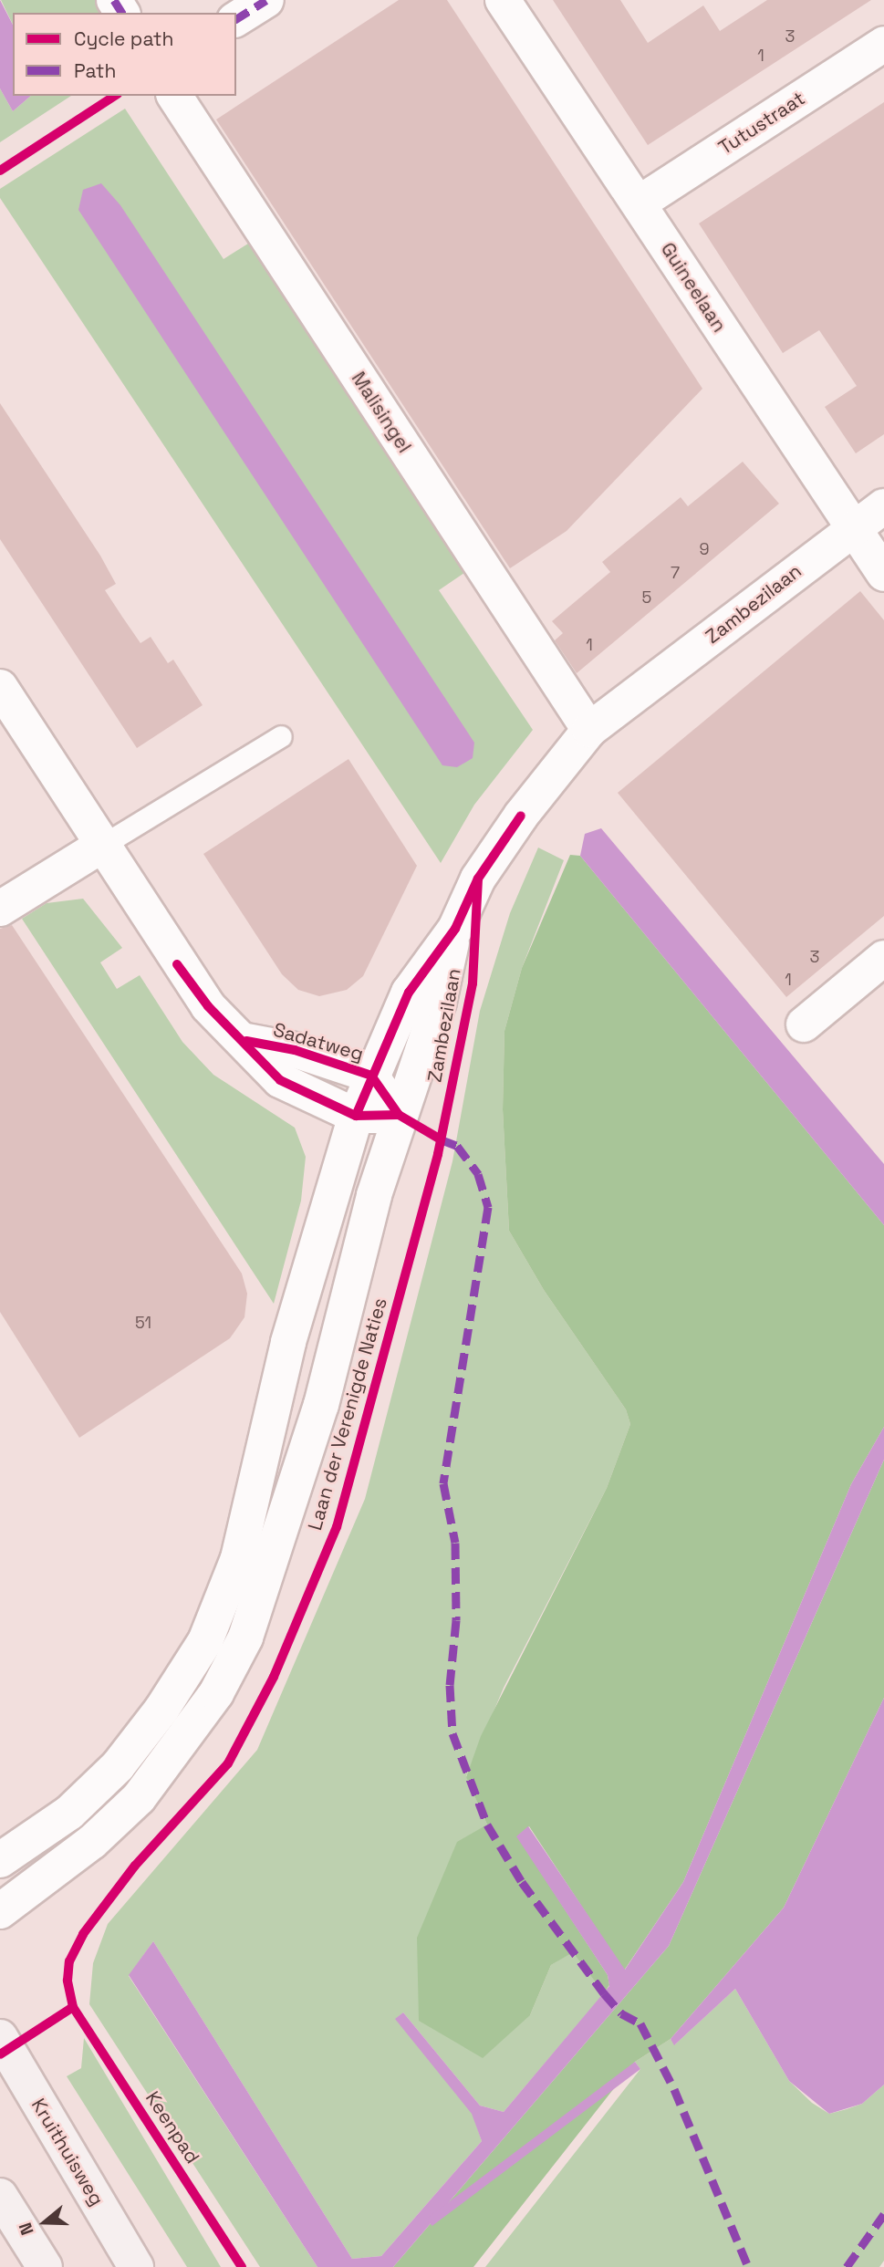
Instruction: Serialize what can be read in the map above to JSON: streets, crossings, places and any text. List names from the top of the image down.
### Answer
{
  "streets": {
    "main road": ["Kruithuisweg"],
    "street": [
      "Tutustraat",
      "Guineelaan",
      "Malisingel",
      "Zambezilaan",
      "Sadatweg",
      "Laan der Verenigde Naties"
    ],
    "cycle path": ["Keenpad"]
  },
  "crossings": [
    ["Tutustraat", "Guineelaan"],
    ["Guineelaan", "Zambezilaan"],
    ["Malisingel", "Zambezilaan"],
    ["Zambezilaan", "Sadatweg"],
    ["Zambezilaan", "Laan der Verenigde Naties"],
    ["Sadatweg", "Laan der Verenigde Naties"]
  ],
  "house_numbers": [
    "3",
    "1",
    "9",
    "7",
    "5",
    "1",
    "3",
    "1",
    "51"
  ],
  "legend": ["Cycle path", "Path"],
  "north": "left"
}
